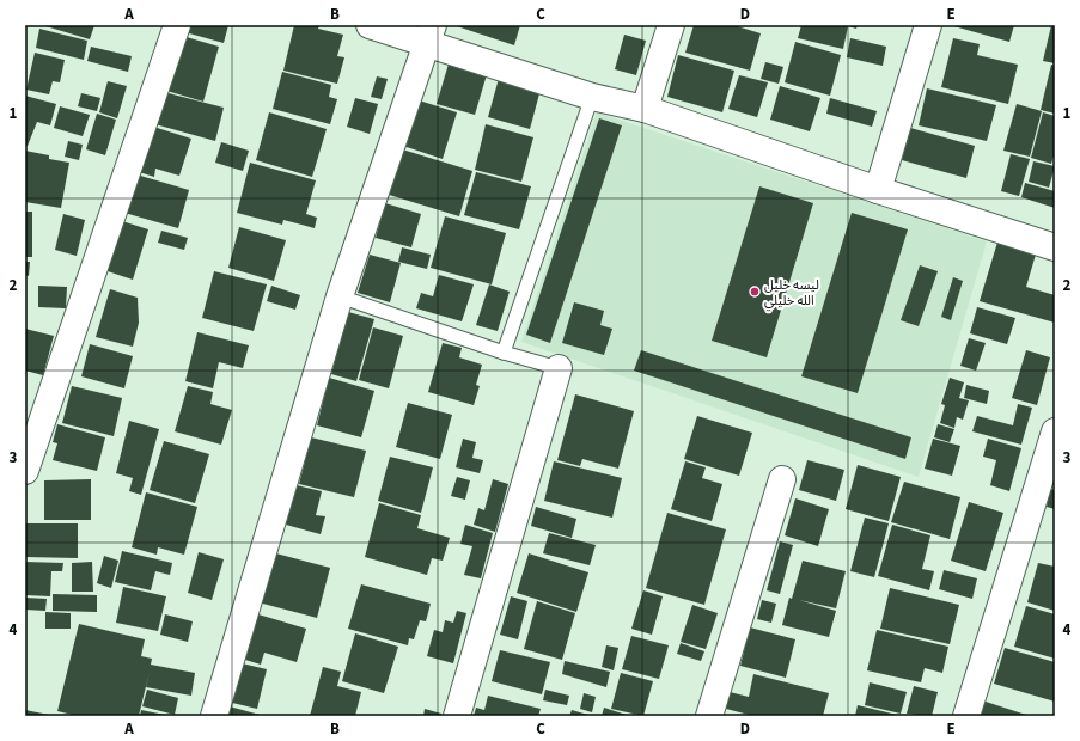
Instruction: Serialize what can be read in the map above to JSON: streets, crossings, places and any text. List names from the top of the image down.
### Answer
{
  "places": ["ليسه خليل الله خليلي"],
  "grid": {
    "columns": [
      "A",
      "B",
      "C",
      "D",
      "E"
    ],
    "rows": [
      "1",
      "2",
      "3",
      "4"
    ]
  }
}
